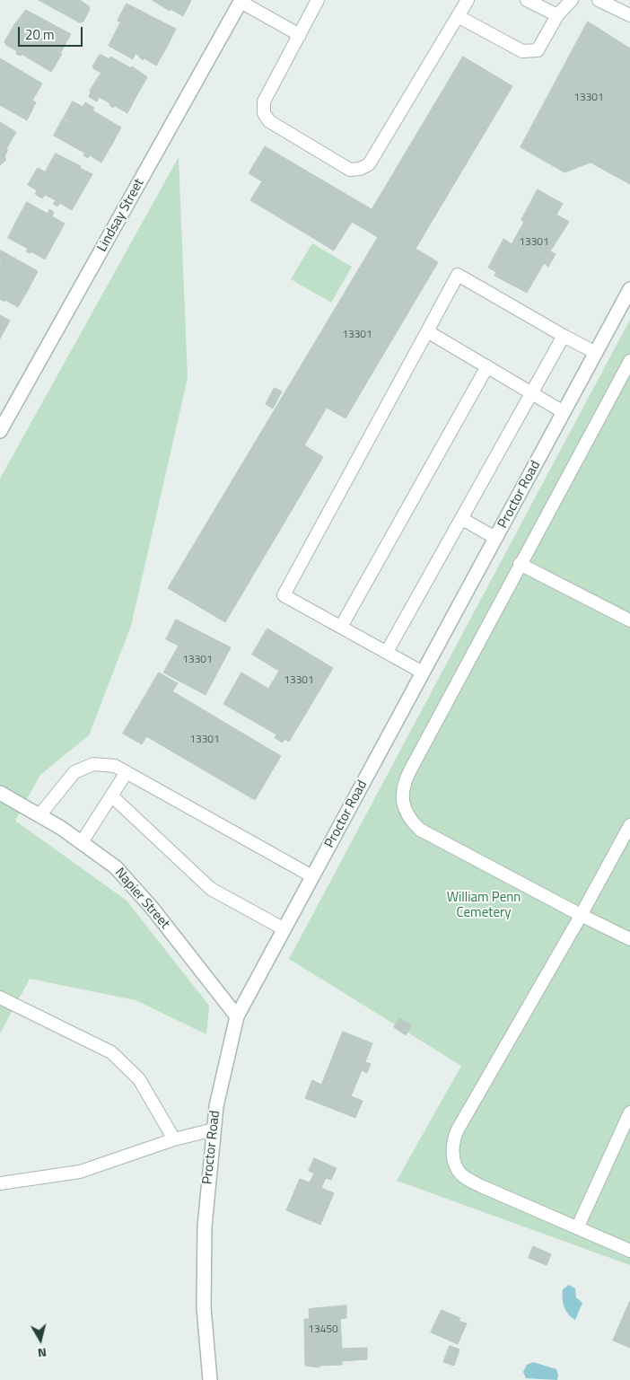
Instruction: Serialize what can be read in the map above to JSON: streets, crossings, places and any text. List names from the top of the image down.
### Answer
{
  "streets": {
    "street": ["Lindsay Street", "Proctor Road", "Napier Street"]
  },
  "crossings": [
    ["Proctor Road", "Napier Street"]
  ],
  "parks": ["William Penn Cemetery"],
  "house_numbers": [
    "13301",
    "13301",
    "13301",
    "13301",
    "13301",
    "13301",
    "13450"
  ],
  "scale_bar": "20 m",
  "north": "bottom"
}
